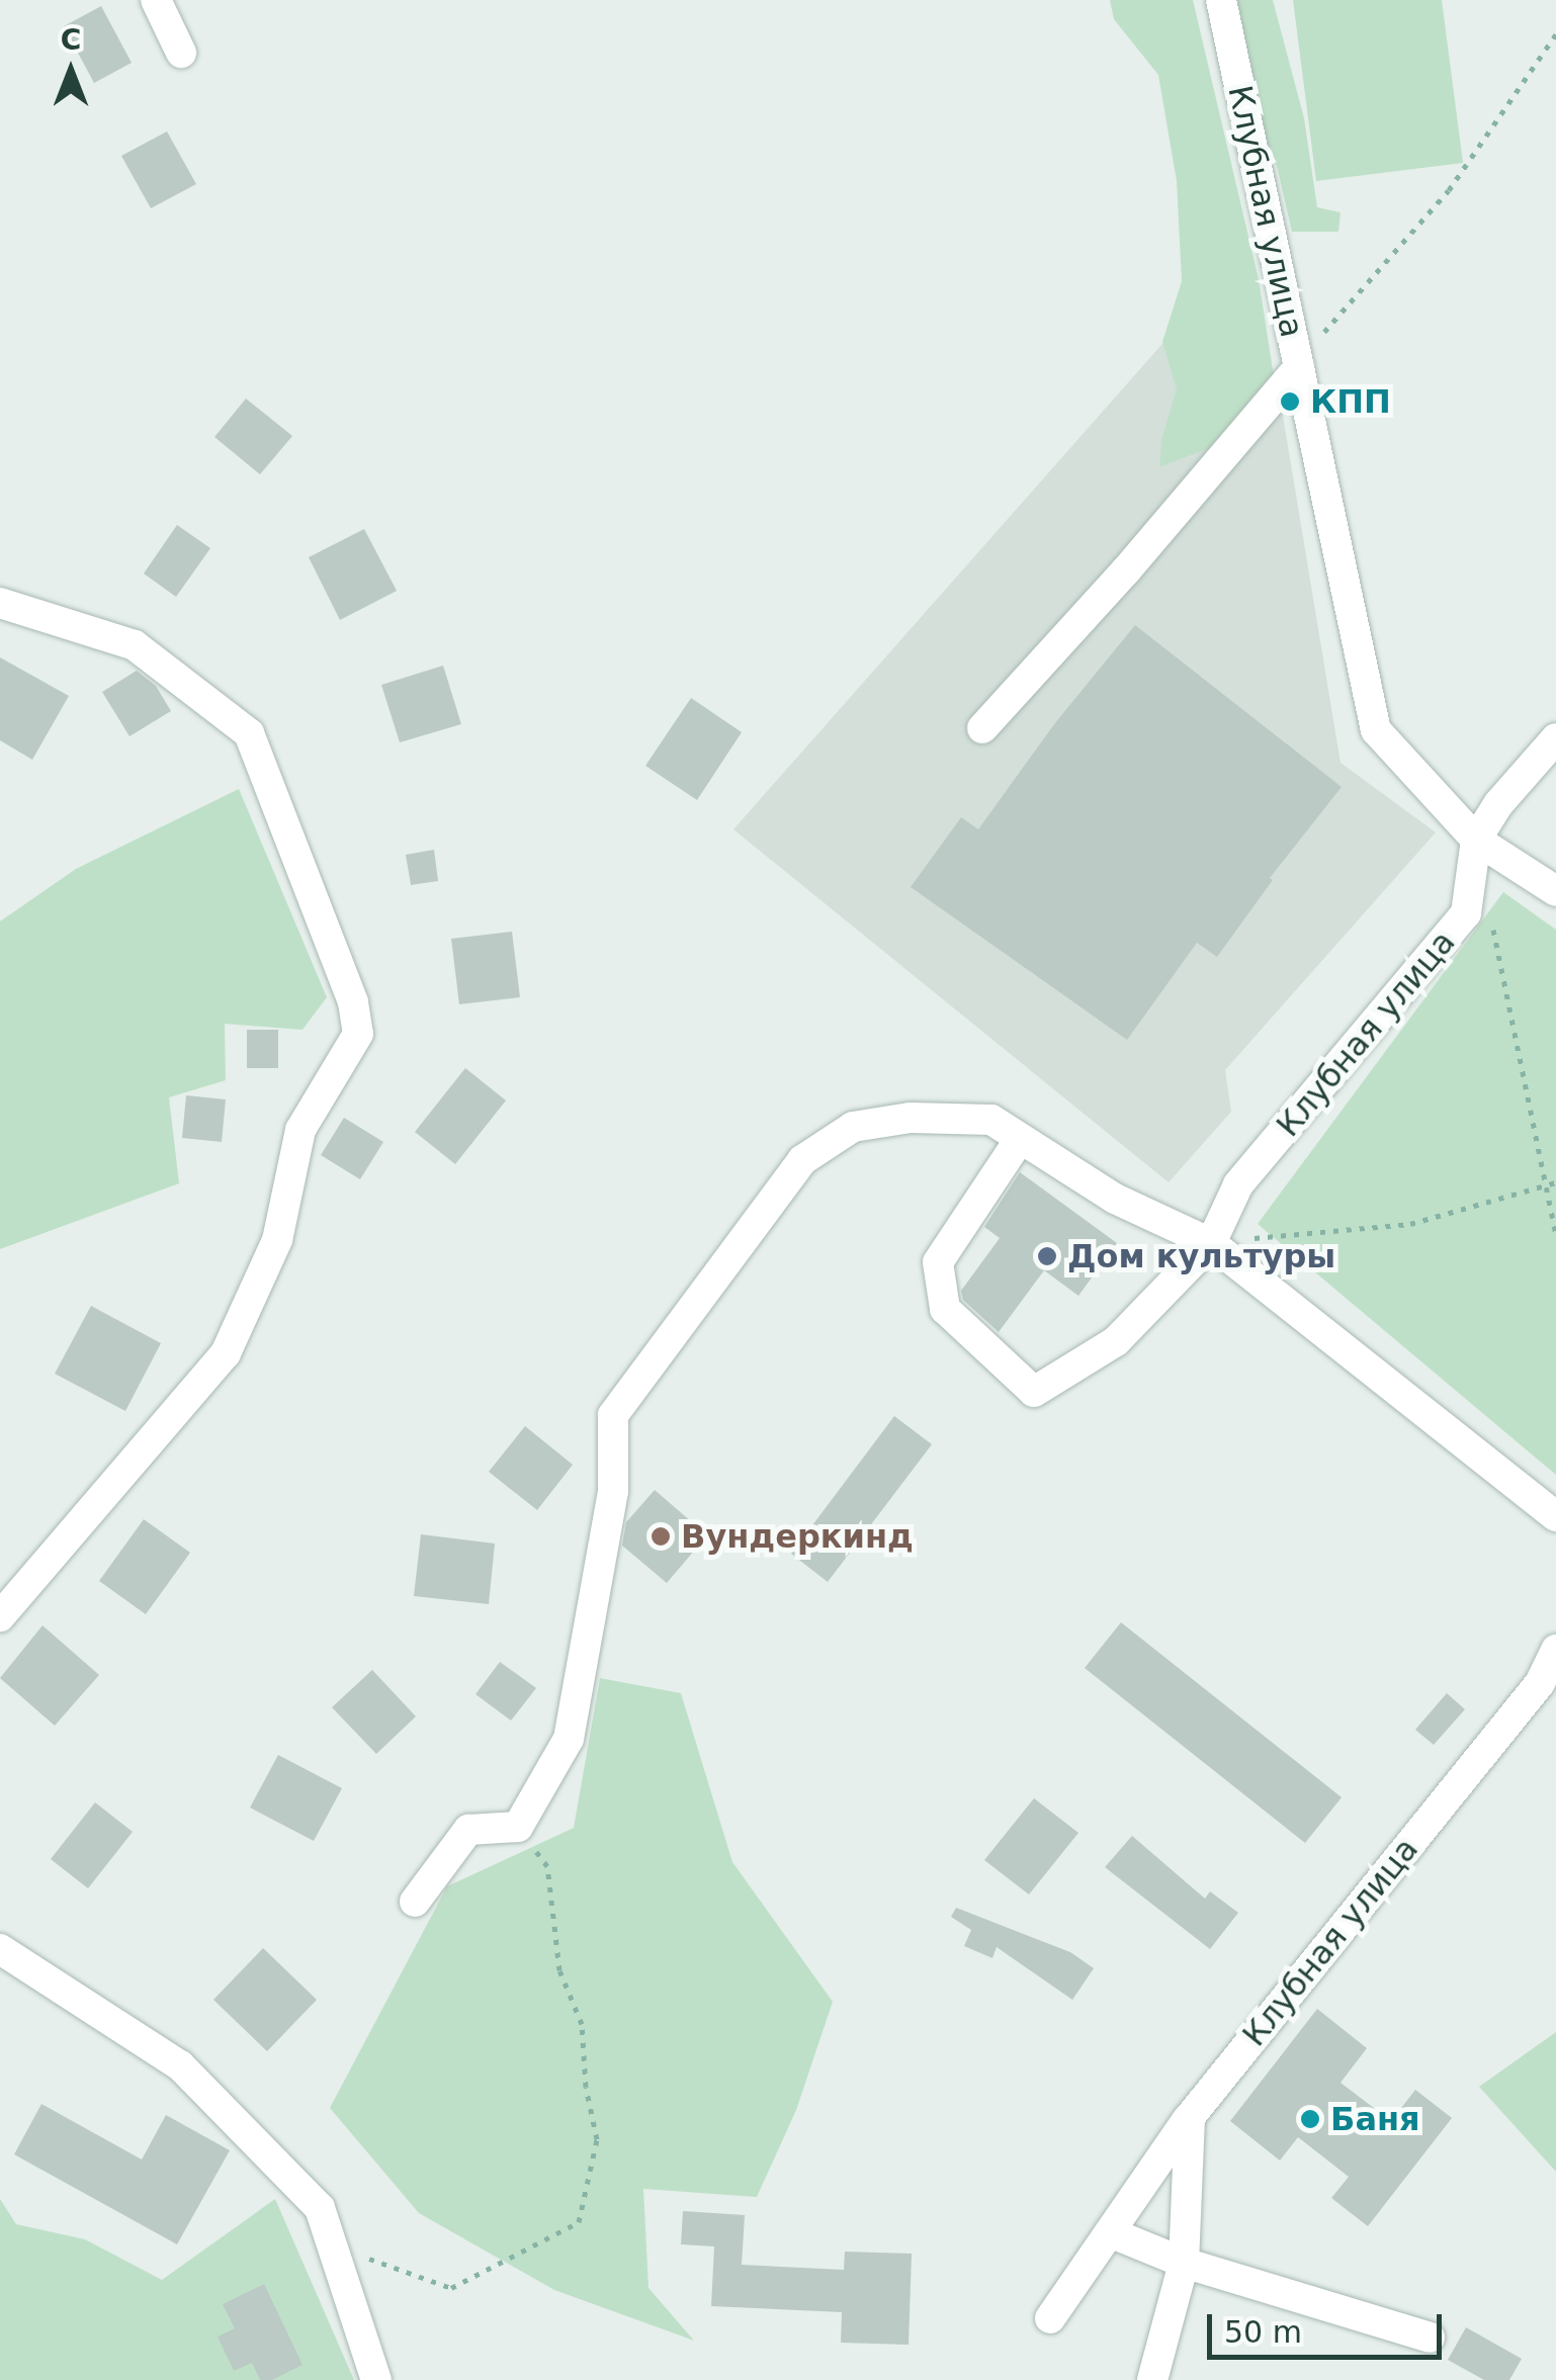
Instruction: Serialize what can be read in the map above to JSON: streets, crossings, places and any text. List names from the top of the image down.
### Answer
{
  "streets": {
    "street": ["Клубная улица"]
  },
  "places": [
    "КПП",
    "Дом культуры",
    "Вундеркинд",
    "Баня"
  ],
  "scale_bar": "50 m",
  "north": "top"
}
